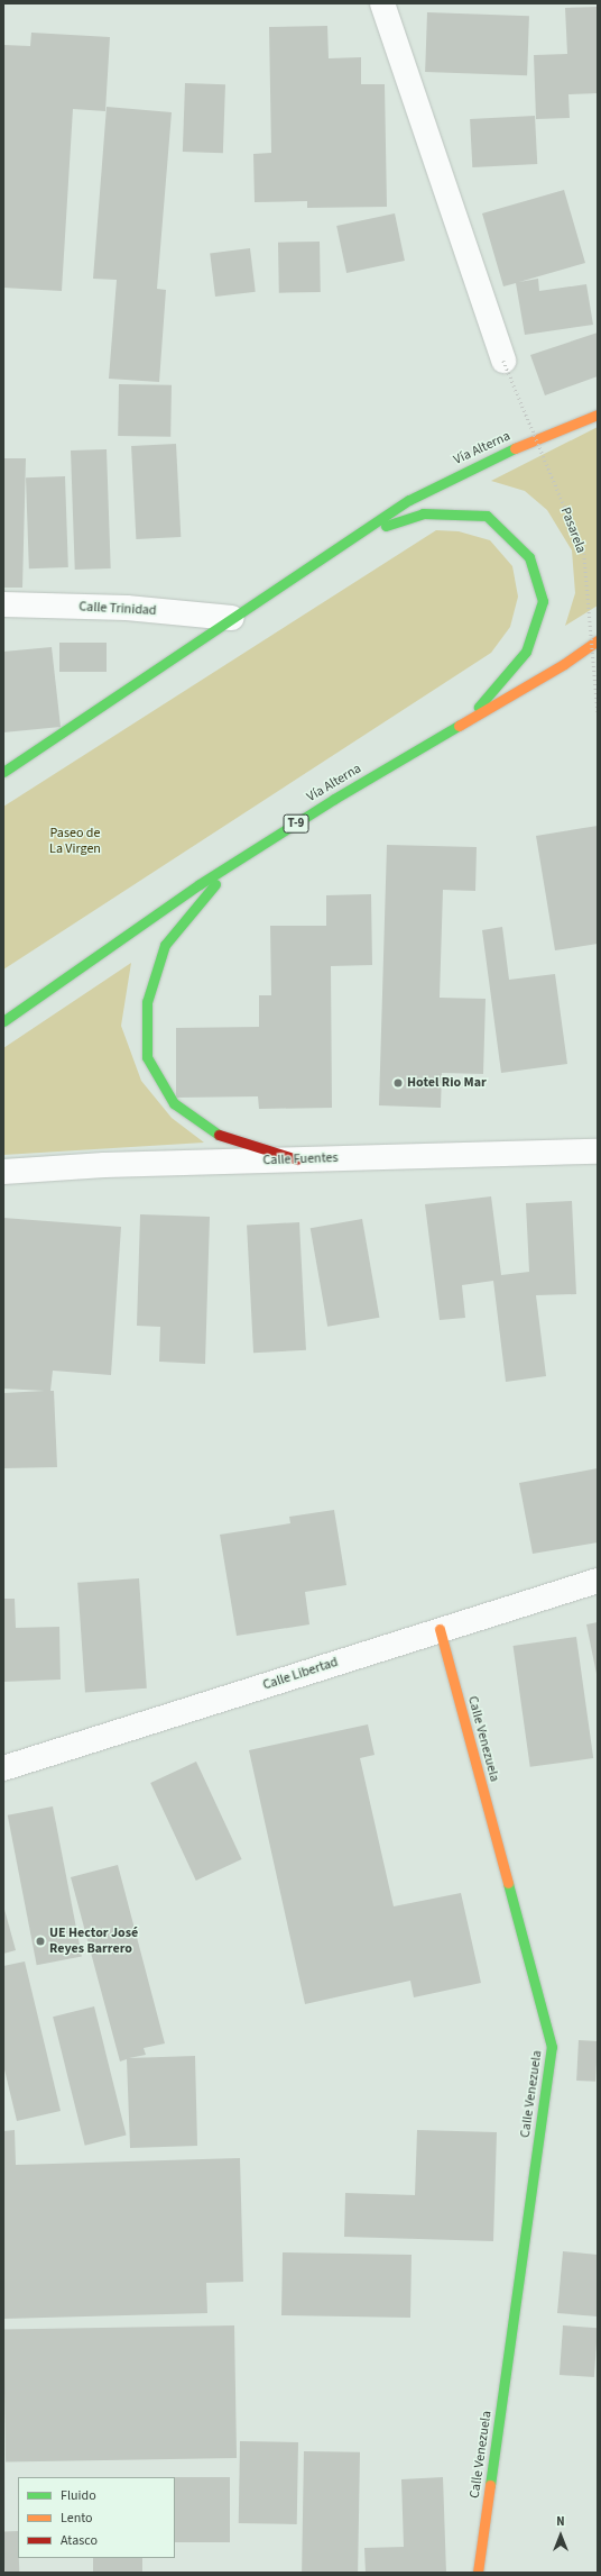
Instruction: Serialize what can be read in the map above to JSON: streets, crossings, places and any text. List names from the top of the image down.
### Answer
{
  "streets": {
    "main road": ["Vía Alterna", "T-9", "Calle Venezuela"],
    "street": ["Calle Trinidad", "Calle Fuentes", "Calle Libertad"],
    "path": ["Pasarela"]
  },
  "crossings": [
    ["Vía Alterna", "Calle Trinidad"],
    ["Vía Alterna", "T-9"],
    ["Calle Libertad", "Calle Venezuela"]
  ],
  "parks": ["Paseo de La Virgen"],
  "places": ["Hotel Rio Mar", "UE Hector José Reyes Barrero"],
  "legend": ["Fluido", "Lento", "Atasco"],
  "north": "top"
}
